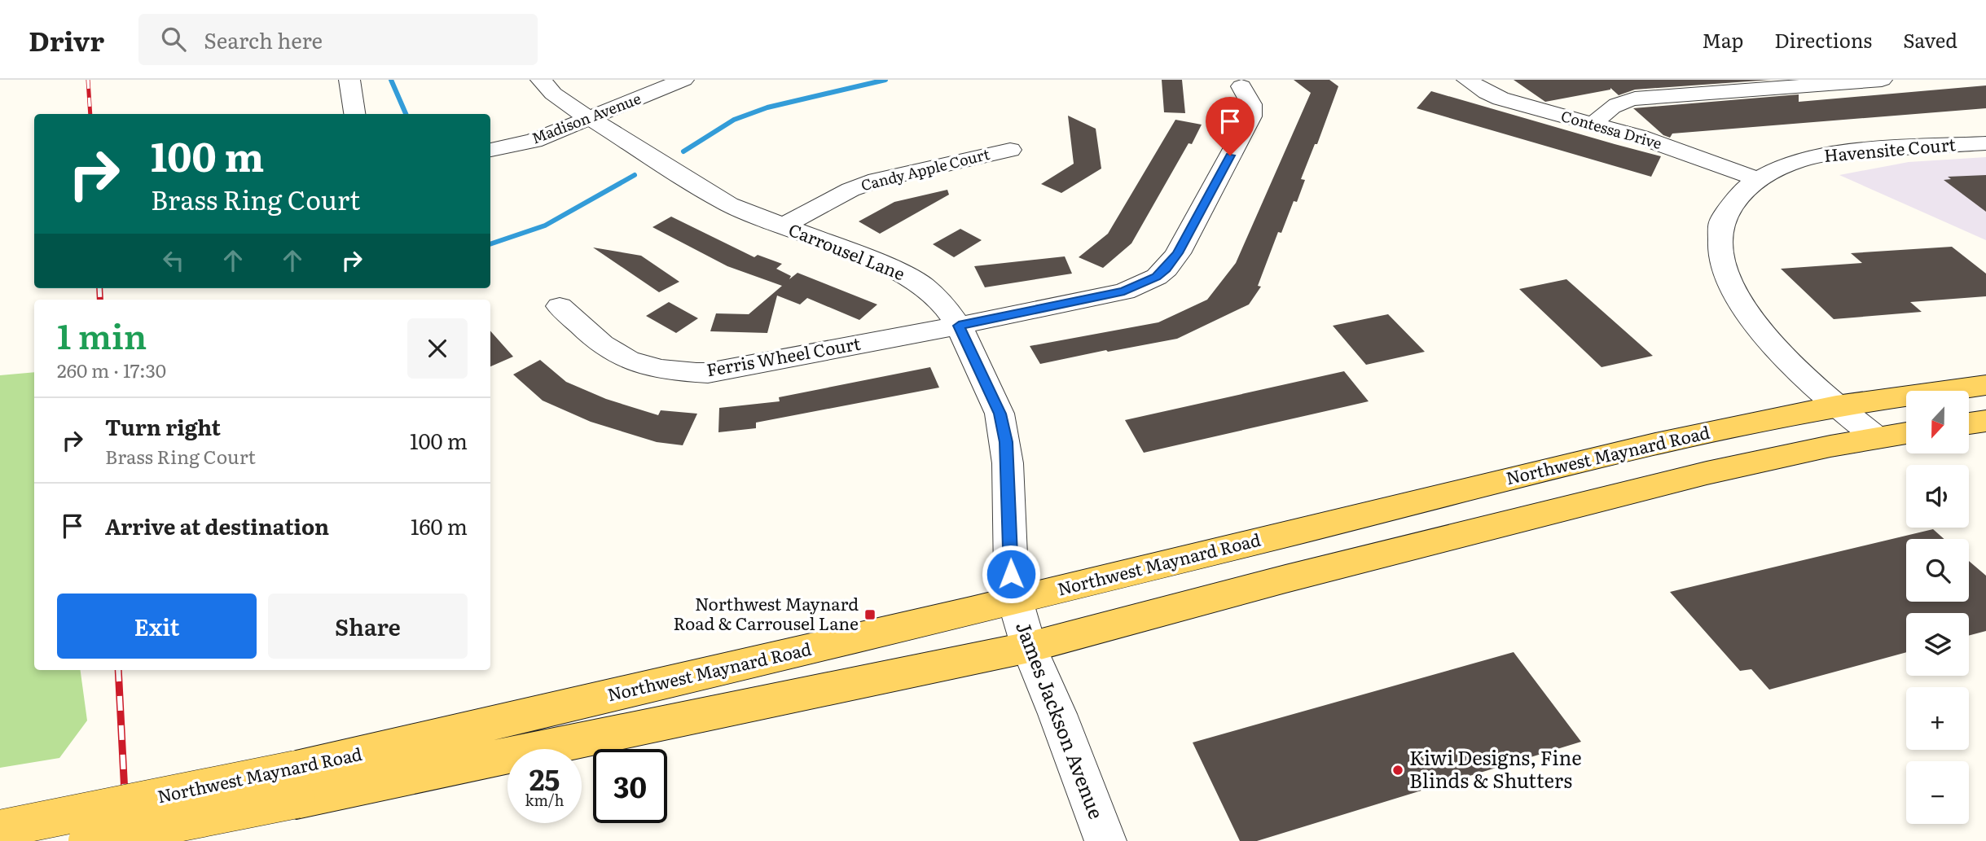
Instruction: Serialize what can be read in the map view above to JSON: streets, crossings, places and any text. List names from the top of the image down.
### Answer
{
  "streets": {
    "main road": ["Northwest Maynard Road"],
    "street": [
      "Madison Avenue",
      "Contessa Drive",
      "Havensite Court",
      "Candy Apple Court",
      "Carrousel Lane",
      "Ferris Wheel Court",
      "James Jackson Avenue"
    ]
  },
  "crossings": [
    ["Madison Avenue", "Carrousel Lane"],
    ["Contessa Drive", "Havensite Court"],
    ["Havensite Court", "Northwest Maynard Road"],
    ["Candy Apple Court", "Carrousel Lane"],
    ["Carrousel Lane", "Ferris Wheel Court"],
    ["Carrousel Lane", "Northwest Maynard Road"],
    ["Carrousel Lane", "James Jackson Avenue"],
    ["Northwest Maynard Road", "James Jackson Avenue"]
  ],
  "places": {
    "transit": ["Northwest Maynard Road & Carrousel Lane"],
    "other": ["Kiwi Designs, Fine Blinds & Shutters"]
  },
  "north": "bottom",
  "page": {
    "header": "Drivr",
    "search": "Search here",
    "nav": ["Map", "Directions", "Saved"],
    "turn": ["100 m", "Brass Ring Court"],
    "heading": ["1 min", "260 m · 17:30"],
    "map_buttons": ["+", "−"],
    "list": [
      {
        "name": "Turn right",
        "note": "Brass Ring Court",
        "value": "100 m"
      },
      {
        "name": "Arrive at destination",
        "value": "160 m"
      }
    ],
    "buttons": ["Exit", "Share"],
    "speed": "25 km/h",
    "limit": "30"
  }
}
